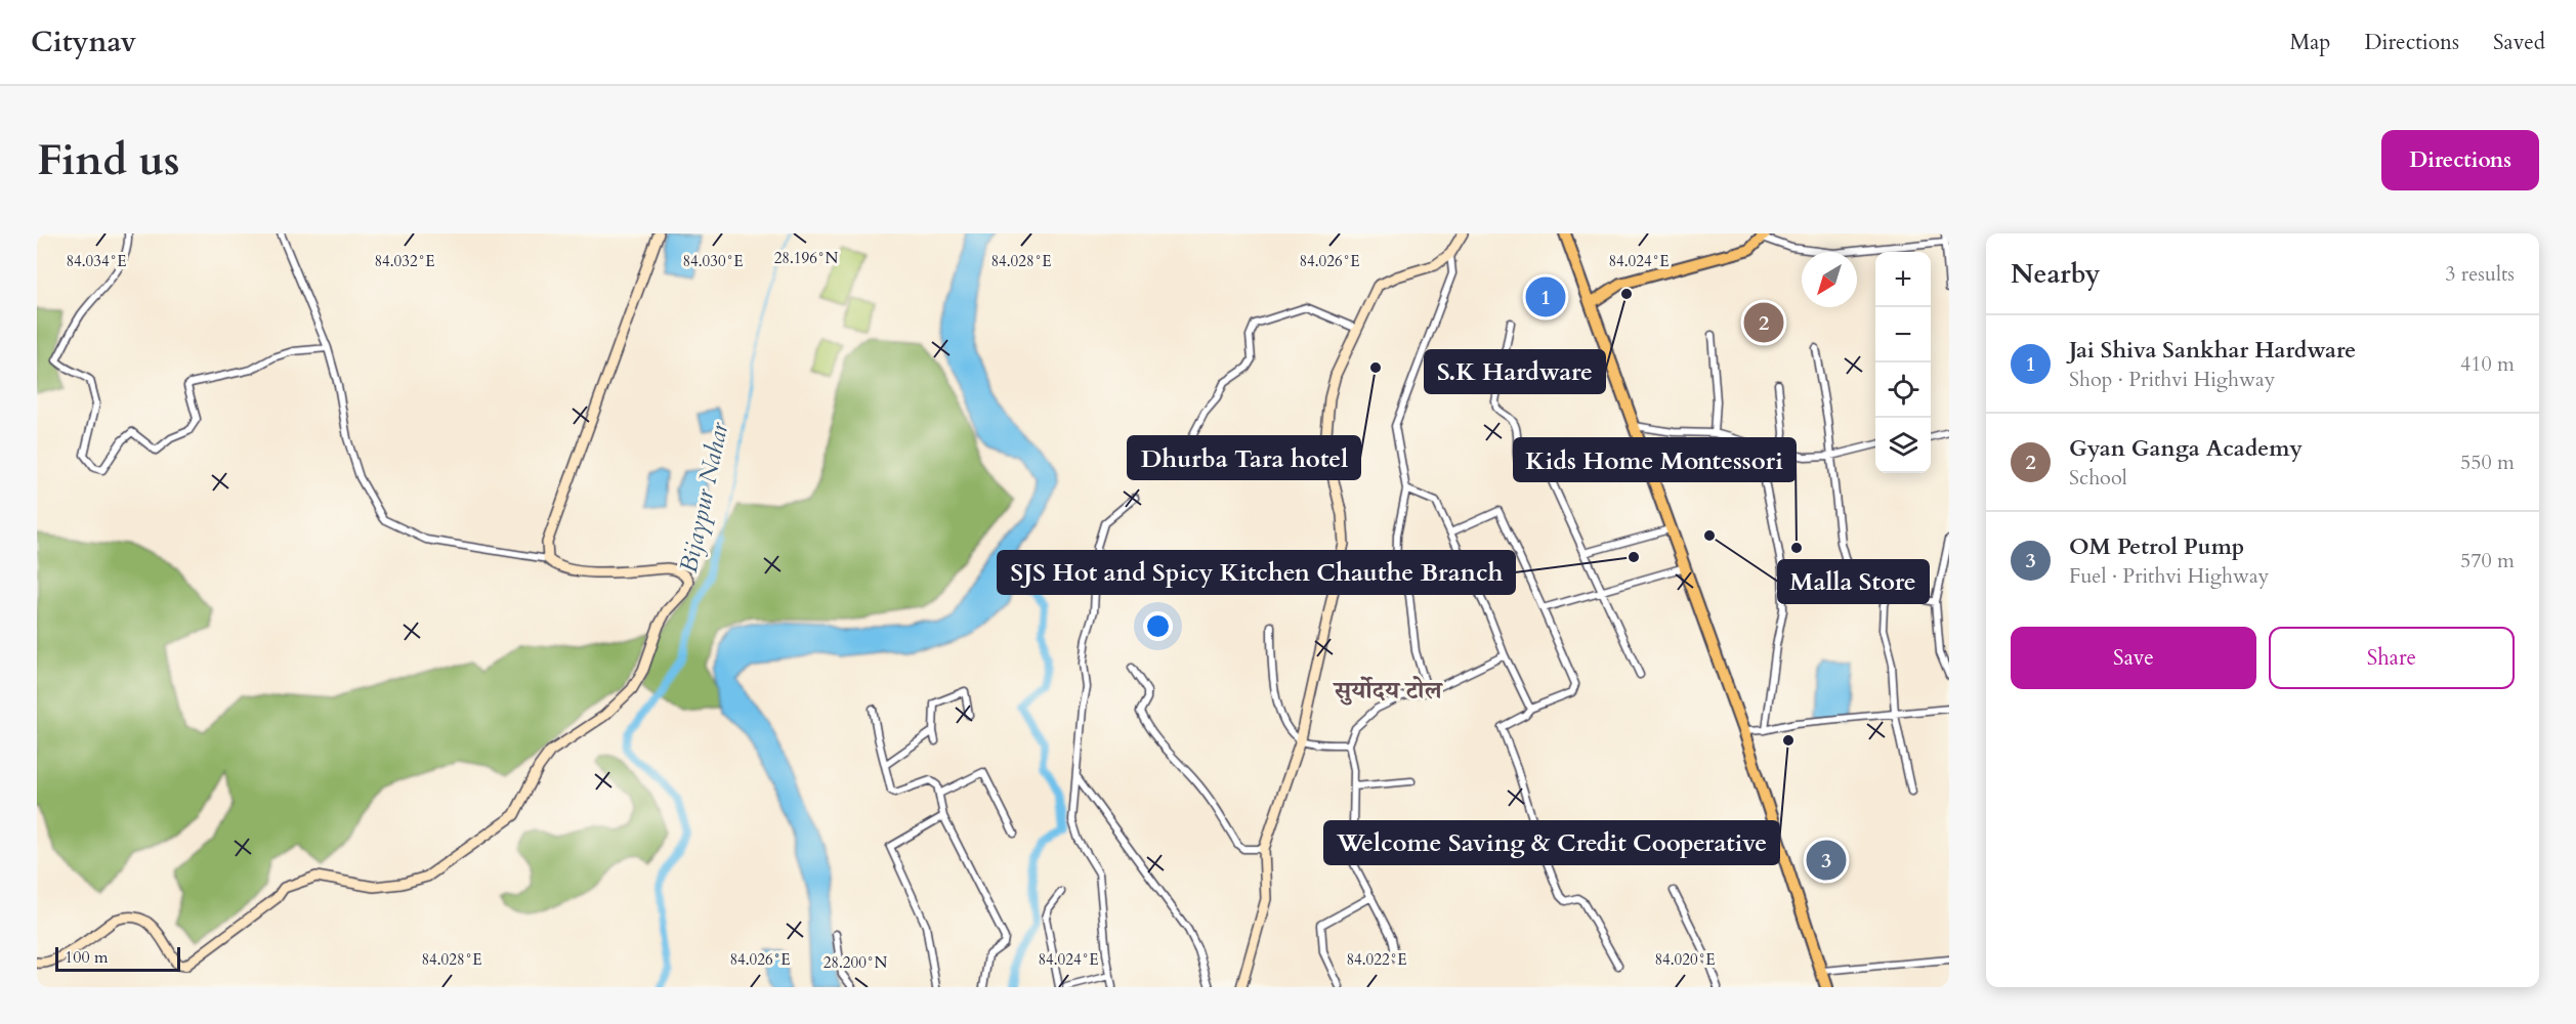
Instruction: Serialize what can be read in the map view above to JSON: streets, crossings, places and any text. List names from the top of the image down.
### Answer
{
  "districts": ["सुर्योदय टोल"],
  "water": ["Bijaypur Nahar"],
  "places": [
    "S.K Hardware",
    "Dhurba Tara hotel",
    "Malla Store",
    "Kids Home Montessori",
    "SJS Hot and Spicy Kitchen Chauthe Branch",
    "Welcome Saving & Credit Cooperative"
  ],
  "scale_bar": "100 m",
  "north": "bottom left",
  "page": {
    "header": "Citynav",
    "nav": ["Map", "Directions", "Saved"],
    "buttons": [
      "Directions",
      ["Save", "Share"]
    ],
    "title": "Find us",
    "heading": ["Nearby", "3 results"],
    "map_buttons": ["+", "−"],
    "pins": ["1", "2", "3"],
    "list": [
      {
        "mark": "1",
        "name": "Jai Shiva Sankhar Hardware",
        "note": "Shop · Prithvi Highway",
        "value": "410 m"
      },
      {
        "mark": "2",
        "name": "Gyan Ganga Academy",
        "note": "School",
        "value": "550 m"
      },
      {
        "mark": "3",
        "name": "OM Petrol Pump",
        "note": "Fuel · Prithvi Highway",
        "value": "570 m"
      }
    ],
    "scale": "100 m"
  },
  "coordinates": [
    "28.196°N",
    "84.028°E",
    "84.024°E",
    "84.034°E",
    "84.032°E",
    "84.030°E",
    "84.026°E",
    "84.022°E",
    "84.020°E",
    "28.200°N"
  ]
}
